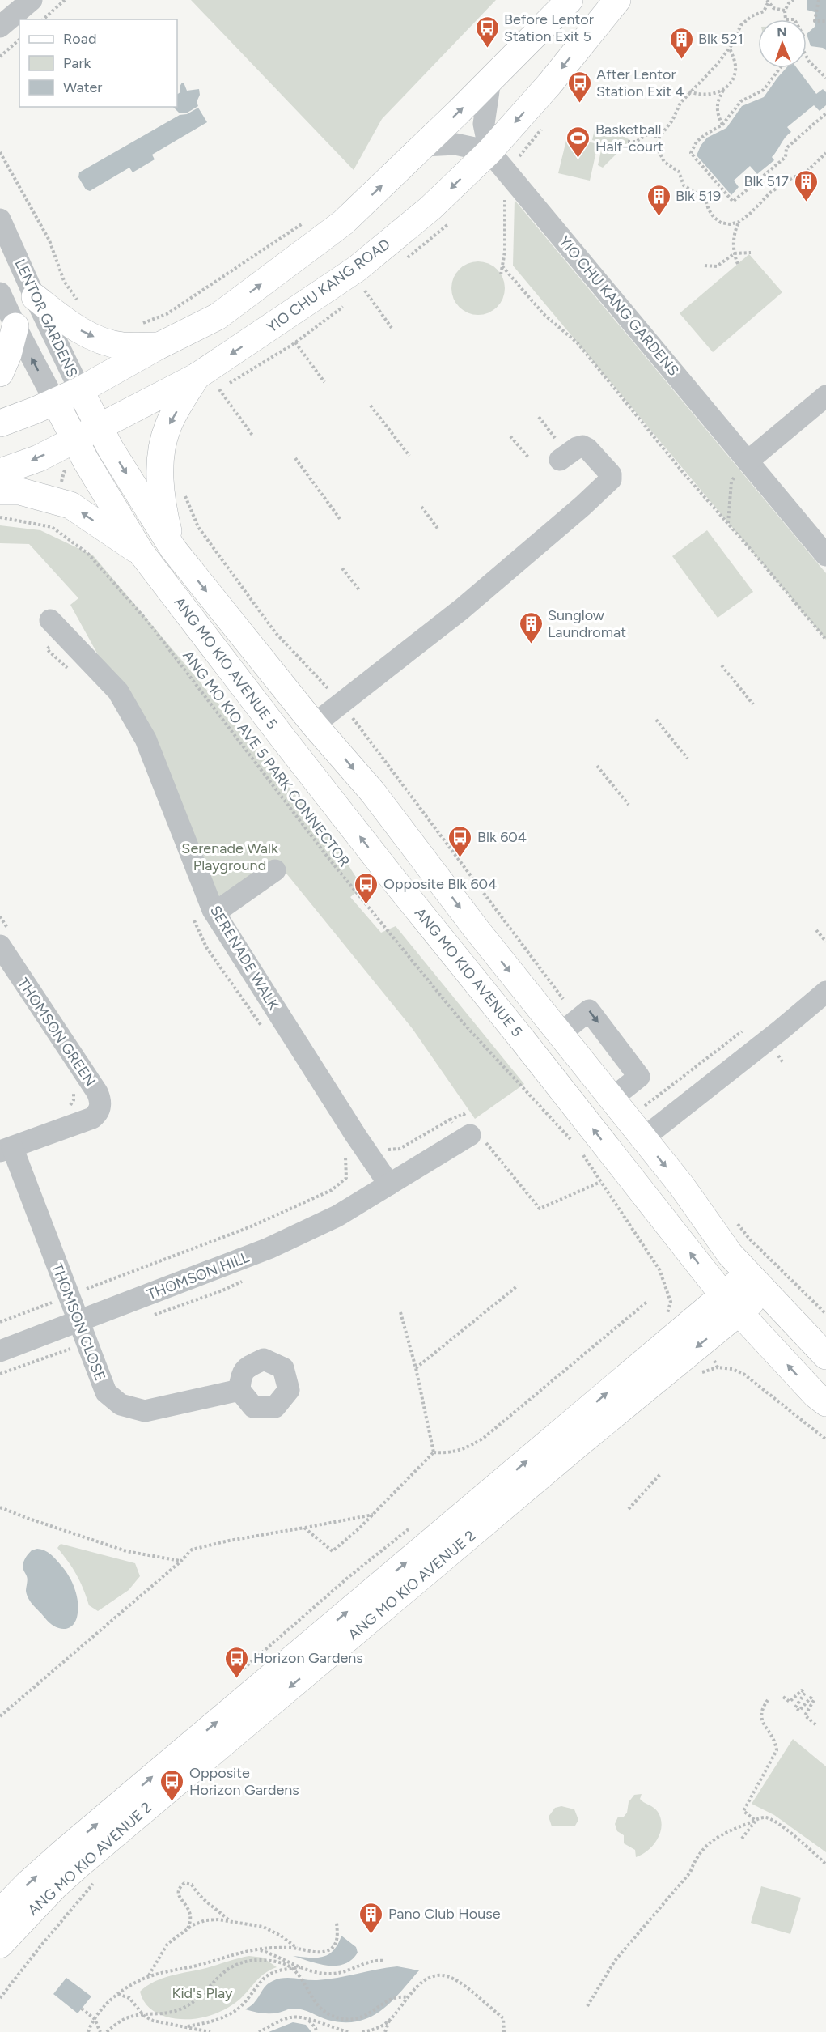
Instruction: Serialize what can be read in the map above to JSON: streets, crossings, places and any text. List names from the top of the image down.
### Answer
{
  "streets": {
    "main road": ["YIO CHU KANG ROAD", "ANG MO KIO AVENUE 5", "ANG MO KIO AVENUE 2"],
    "street": [
      "YIO CHU KANG GARDENS",
      "LENTOR GARDENS",
      "SERENADE WALK",
      "THOMSON GREEN",
      "THOMSON HILL",
      "THOMSON CLOSE"
    ],
    "path": ["ANG MO KIO AVE 5 PARK CONNECTOR"]
  },
  "crossings": [
    ["YIO CHU KANG ROAD", "YIO CHU KANG GARDENS"],
    ["YIO CHU KANG ROAD", "ANG MO KIO AVENUE 5"],
    ["LENTOR GARDENS", "ANG MO KIO AVENUE 5"],
    ["ANG MO KIO AVENUE 5", "ANG MO KIO AVENUE 2"],
    ["SERENADE WALK", "THOMSON HILL"],
    ["THOMSON GREEN", "THOMSON CLOSE"],
    ["THOMSON HILL", "THOMSON CLOSE"]
  ],
  "parks": ["Serenade Walk Playground", "Kid's Play"],
  "places": {
    "bus stop": [
      "Before Lentor Station Exit 5",
      "After Lentor Station Exit 4",
      "Blk 604",
      "Opposite Blk 604",
      "Horizon Gardens",
      "Opposite Horizon Gardens"
    ],
    "building": [
      "Blk 521",
      "Blk 517",
      "Blk 519",
      "Sunglow Laundromat",
      "Pano Club House"
    ],
    "sports": ["Basketball Half-court"]
  },
  "legend": ["Road", "Park", "Water"],
  "north": "top"
}
